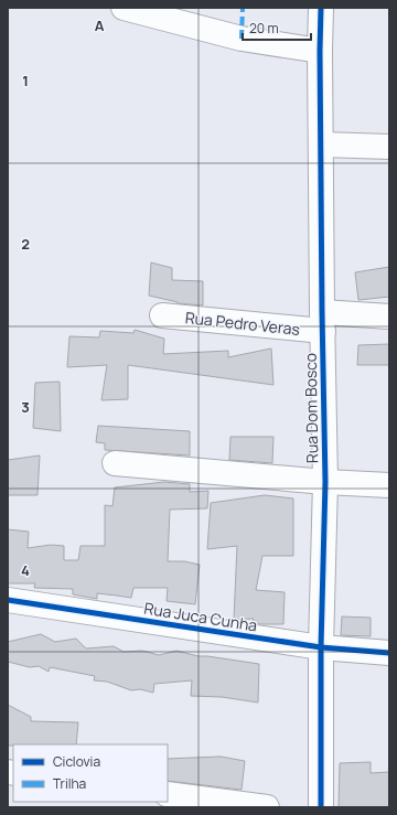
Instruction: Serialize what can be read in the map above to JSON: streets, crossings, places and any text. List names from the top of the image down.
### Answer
{
  "streets": {
    "street": ["Rua Pedro Veras", "Rua Dom Bosco", "Rua Juca Cunha"]
  },
  "crossings": [
    ["Rua Pedro Veras", "Rua Dom Bosco"],
    ["Rua Dom Bosco", "Rua Juca Cunha"]
  ],
  "legend": ["Ciclovia", "Trilha"],
  "scale_bar": "20 m",
  "grid": {
    "columns": ["A"],
    "rows": [
      "1",
      "2",
      "3",
      "4"
    ]
  }
}
